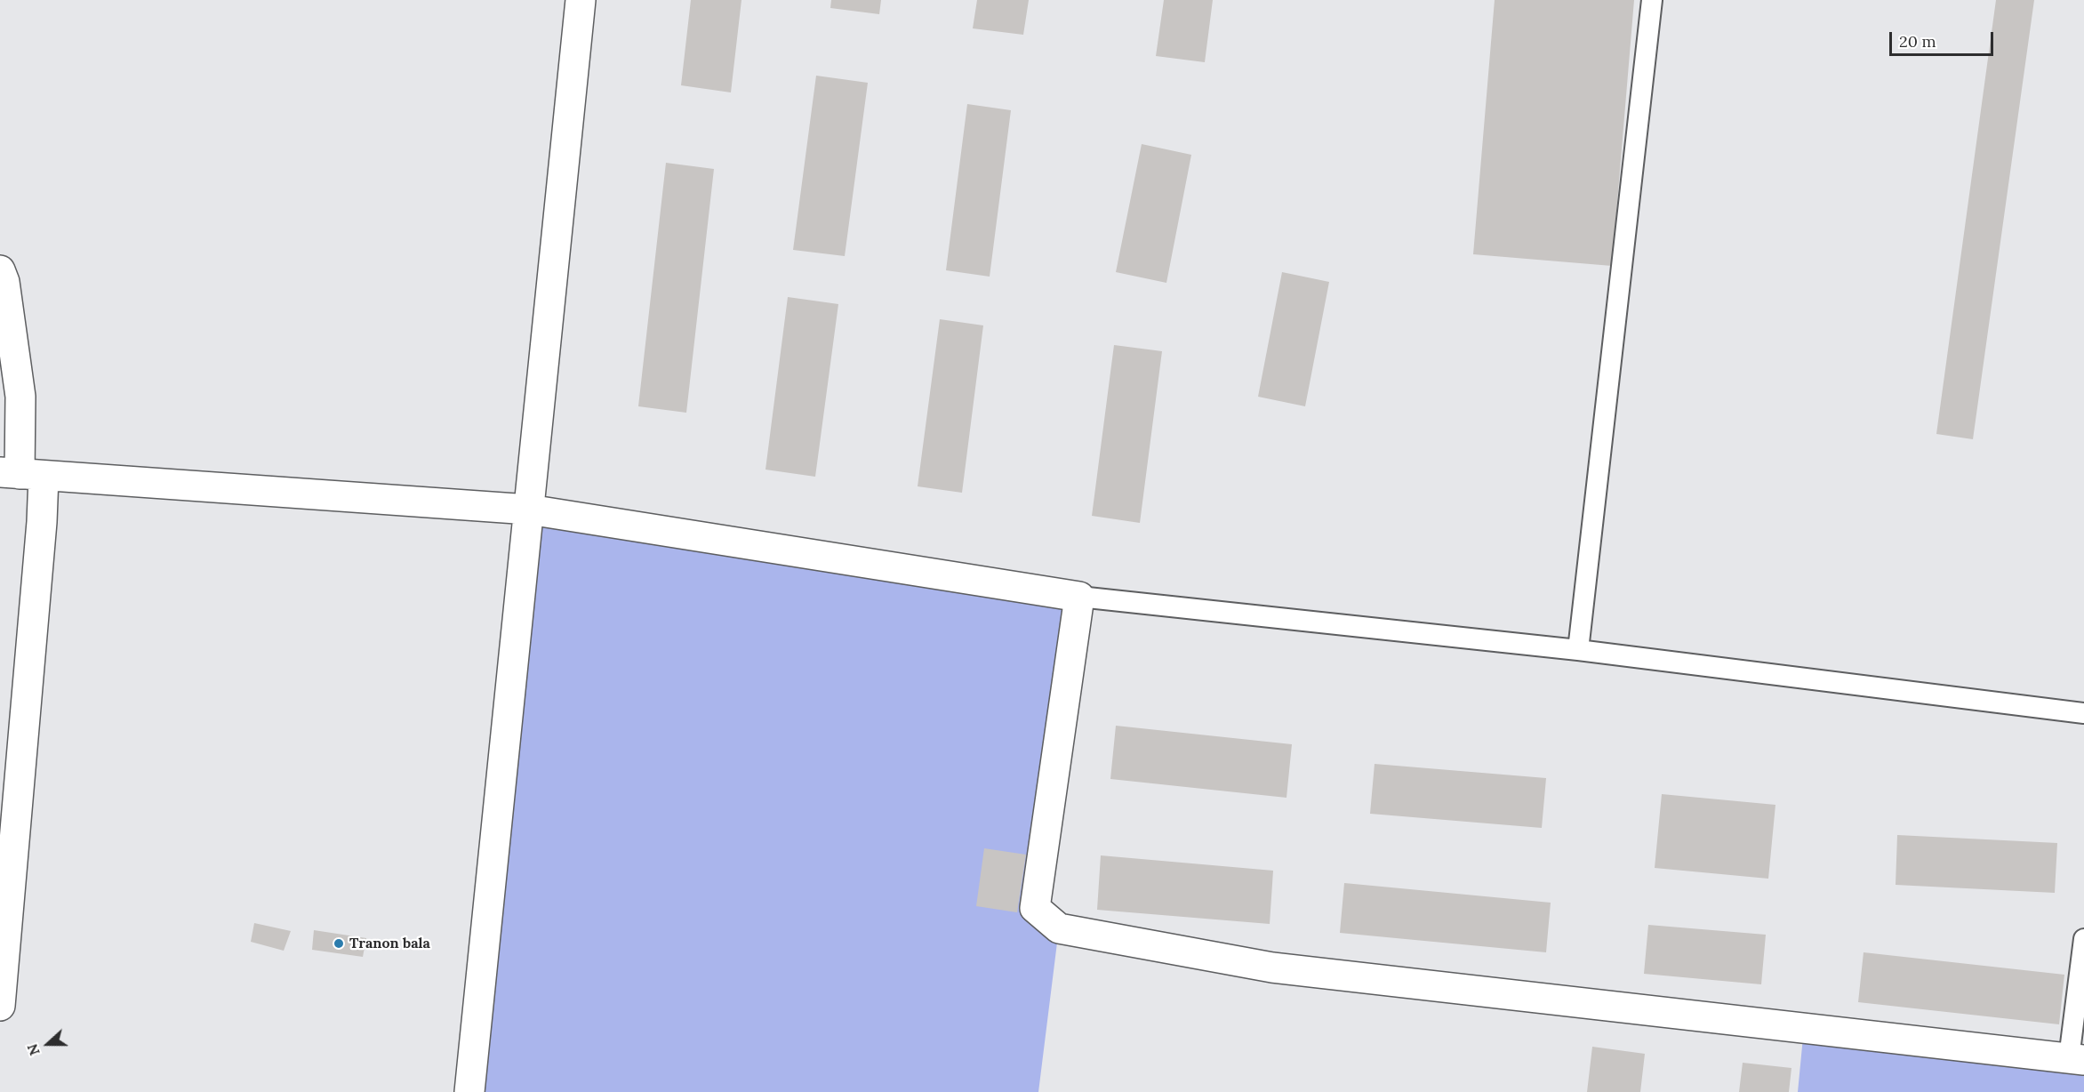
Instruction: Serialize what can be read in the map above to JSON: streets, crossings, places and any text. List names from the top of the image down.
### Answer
{
  "places": ["Tranon bala"],
  "scale_bar": "20 m",
  "north": "left"
}
